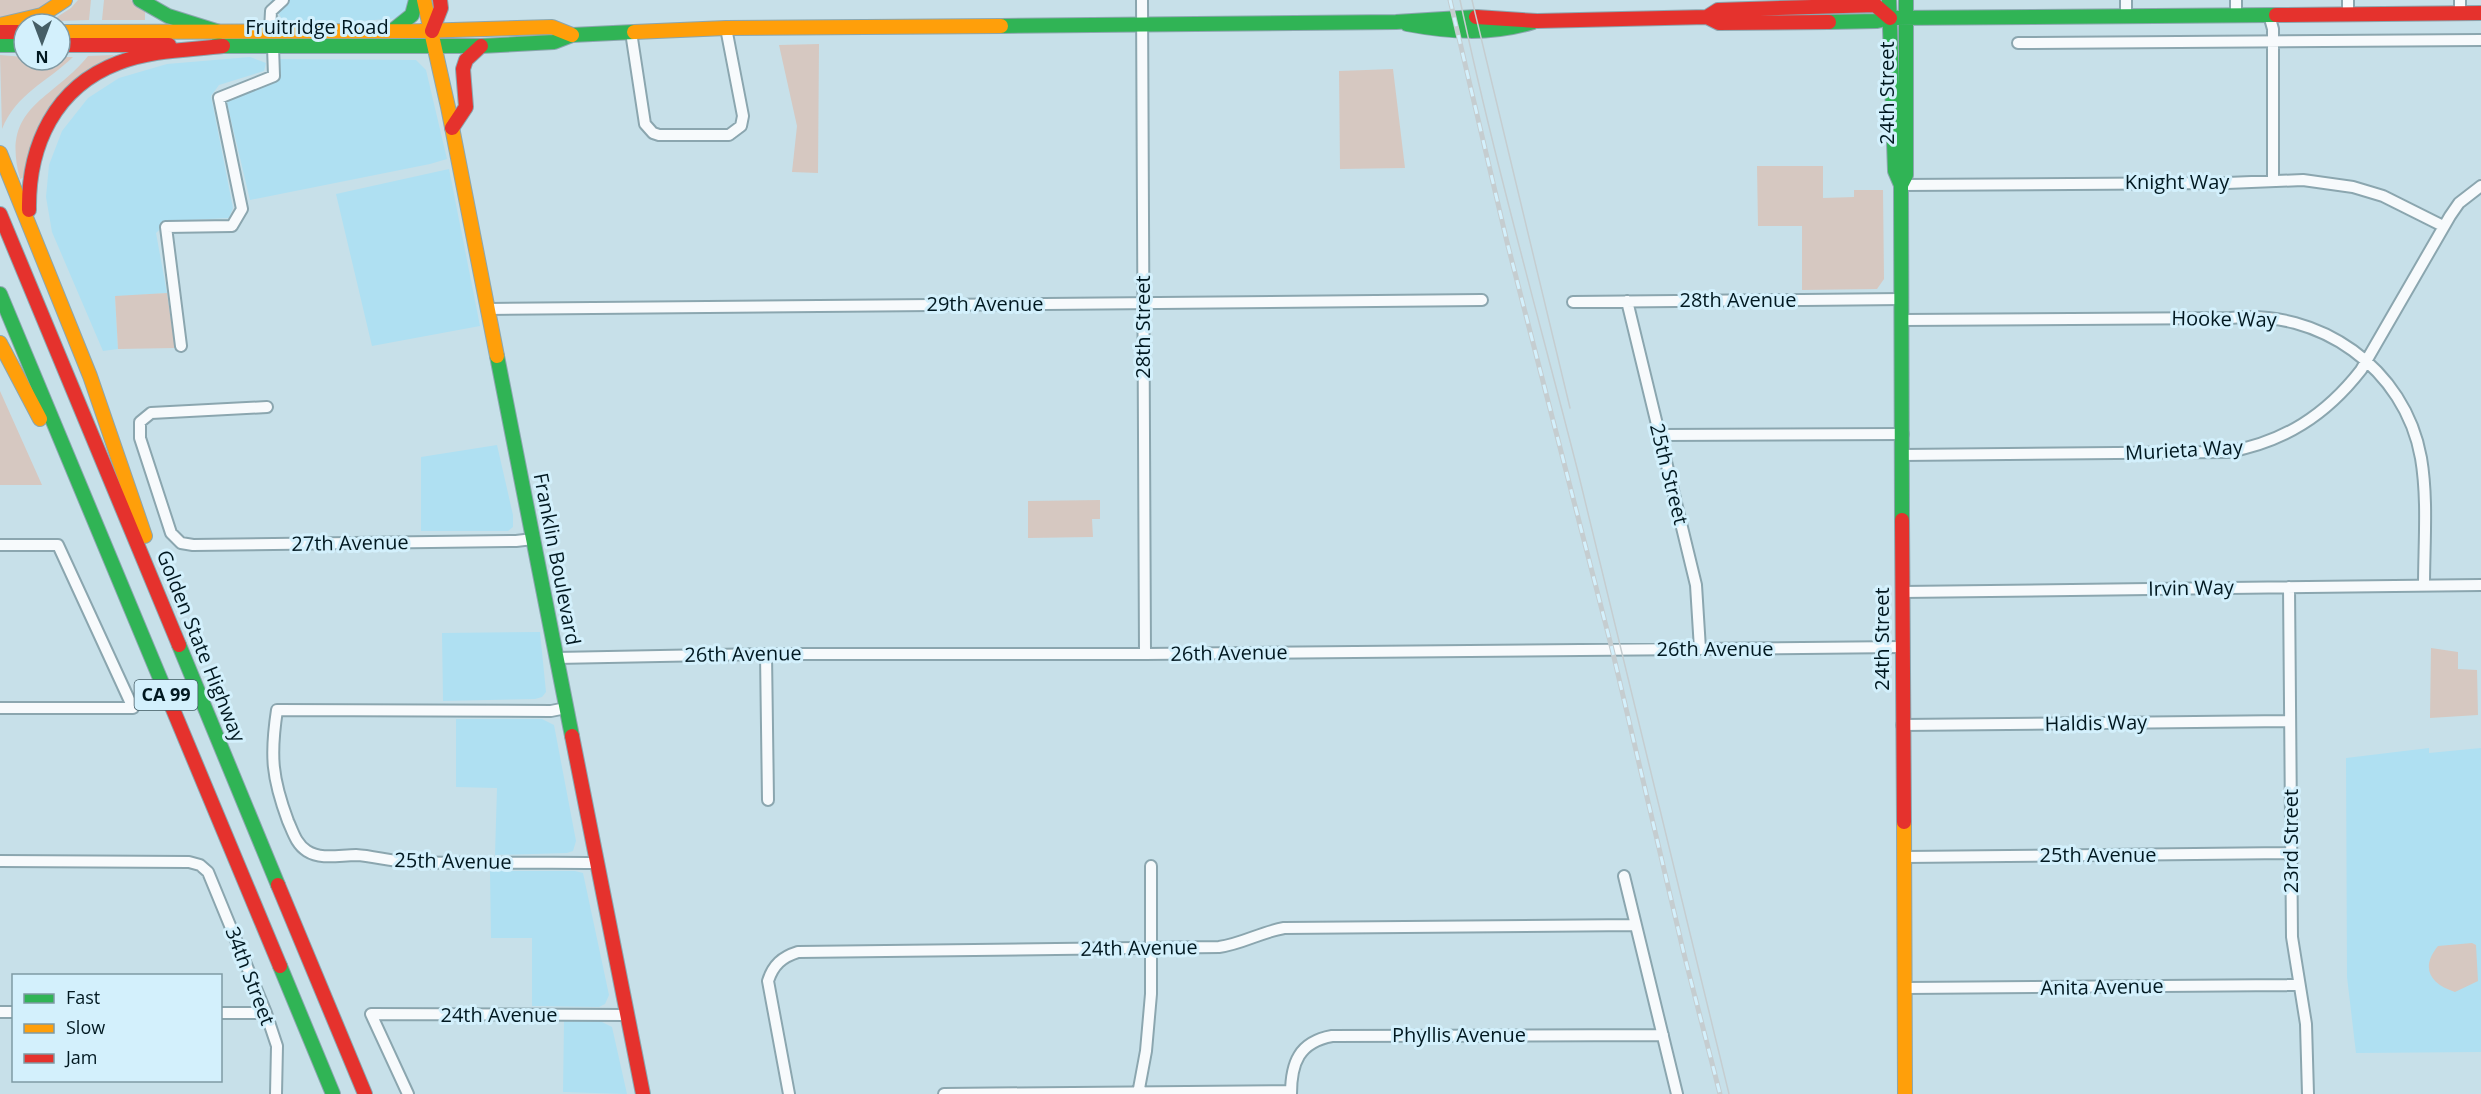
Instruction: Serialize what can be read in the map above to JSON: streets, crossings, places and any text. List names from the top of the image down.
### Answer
{
  "streets": {
    "main road": [
      "Fruitridge Road",
      "24th Street",
      "Franklin Boulevard",
      "Golden State Highway",
      "CA 99"
    ],
    "street": [
      "Knight Way",
      "28th Avenue",
      "29th Avenue",
      "Hooke Way",
      "28th Street",
      "Murieta Way",
      "25th Street",
      "27th Avenue",
      "Irvin Way",
      "26th Avenue",
      "Haldis Way",
      "23rd Street",
      "25th Avenue",
      "24th Avenue",
      "34th Street",
      "Anita Avenue",
      "Phyllis Avenue"
    ]
  },
  "crossings": [
    ["Fruitridge Road", "24th Street"],
    ["Fruitridge Road", "28th Street"],
    ["Fruitridge Road", "Franklin Boulevard"],
    ["24th Street", "Knight Way"],
    ["24th Street", "28th Avenue"],
    ["24th Street", "Hooke Way"],
    ["24th Street", "Murieta Way"],
    ["24th Street", "Irvin Way"],
    ["24th Street", "26th Avenue"],
    ["24th Street", "Haldis Way"],
    ["24th Street", "25th Avenue"],
    ["24th Street", "Anita Avenue"],
    ["Knight Way", "Murieta Way"],
    ["28th Avenue", "25th Street"],
    ["29th Avenue", "28th Street"],
    ["29th Avenue", "Franklin Boulevard"],
    ["Hooke Way", "Murieta Way"],
    ["Hooke Way", "Irvin Way"],
    ["28th Street", "26th Avenue"],
    ["25th Street", "26th Avenue"],
    ["27th Avenue", "Franklin Boulevard"],
    ["Franklin Boulevard", "26th Avenue"],
    ["Franklin Boulevard", "25th Avenue"],
    ["Franklin Boulevard", "24th Avenue"],
    ["Irvin Way", "23rd Street"],
    ["Haldis Way", "23rd Street"],
    ["23rd Street", "25th Avenue"],
    ["23rd Street", "Anita Avenue"]
  ],
  "legend": ["Fast", "Slow", "Jam"],
  "north": "bottom"
}
